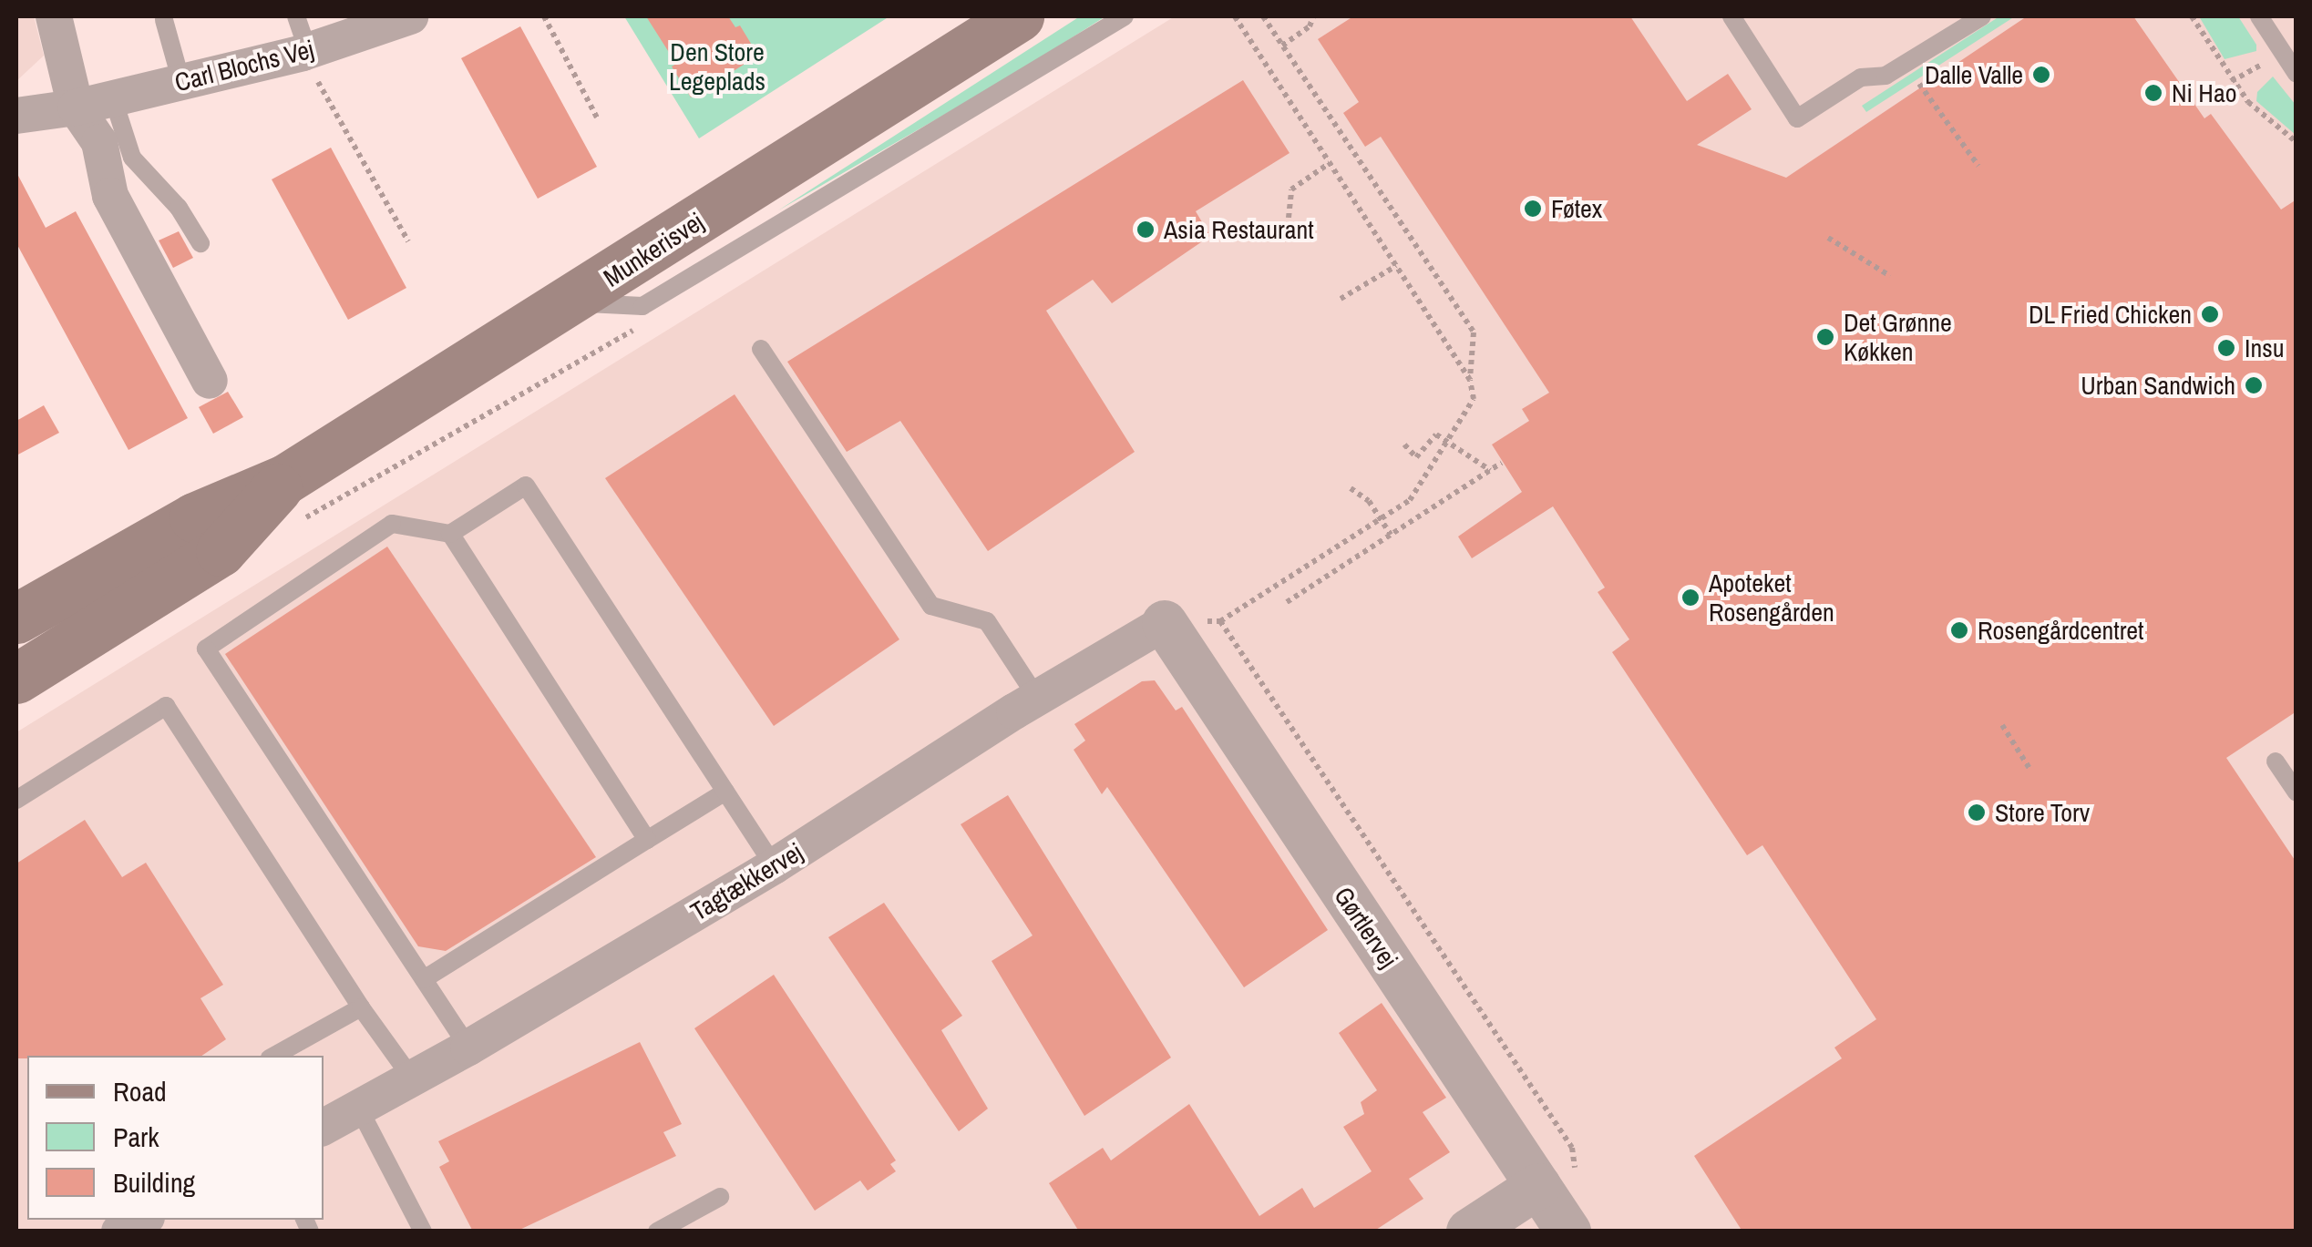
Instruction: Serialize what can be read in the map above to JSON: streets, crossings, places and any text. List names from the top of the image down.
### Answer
{
  "streets": {
    "main road": ["Munkerisvej"],
    "street": ["Carl Blochs Vej", "Tagtækkervej", "Gørtlervej"]
  },
  "crossings": [
    ["Tagtækkervej", "Gørtlervej"]
  ],
  "parks": ["Den Store Legeplads"],
  "places": [
    "Dalle Valle",
    "Ni Hao",
    "Føtex",
    "Asia Restaurant",
    "DL Fried Chicken",
    "Det Grønne Køkken",
    "Insu",
    "Urban Sandwich",
    "Apoteket Rosengården",
    "Rosengårdcentret",
    "Store Torv"
  ],
  "legend": ["Road", "Park", "Building"]
}
